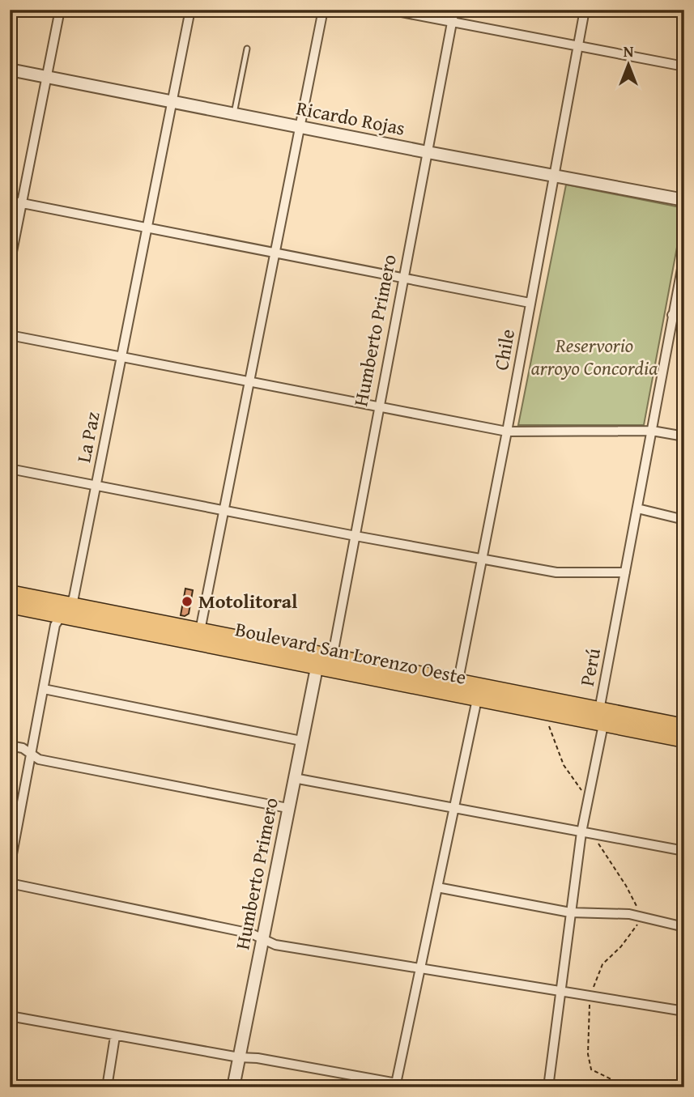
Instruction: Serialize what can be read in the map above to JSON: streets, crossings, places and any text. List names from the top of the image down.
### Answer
{
  "streets": {
    "main road": ["Boulevard San Lorenzo Oeste"],
    "street": [
      "Ricardo Rojas",
      "Humberto Primero",
      "Chile",
      "La Paz",
      "Perú"
    ]
  },
  "crossings": [
    ["Ricardo Rojas", "Humberto Primero"],
    ["Ricardo Rojas", "Chile"],
    ["Ricardo Rojas", "La Paz"],
    ["Humberto Primero", "Boulevard San Lorenzo Oeste"],
    ["Chile", "Boulevard San Lorenzo Oeste"],
    ["La Paz", "Boulevard San Lorenzo Oeste"],
    ["Boulevard San Lorenzo Oeste", "Perú"]
  ],
  "parks": ["Reservorio arroyo Concordia"],
  "places": ["Motolitoral"],
  "north": "top"
}
